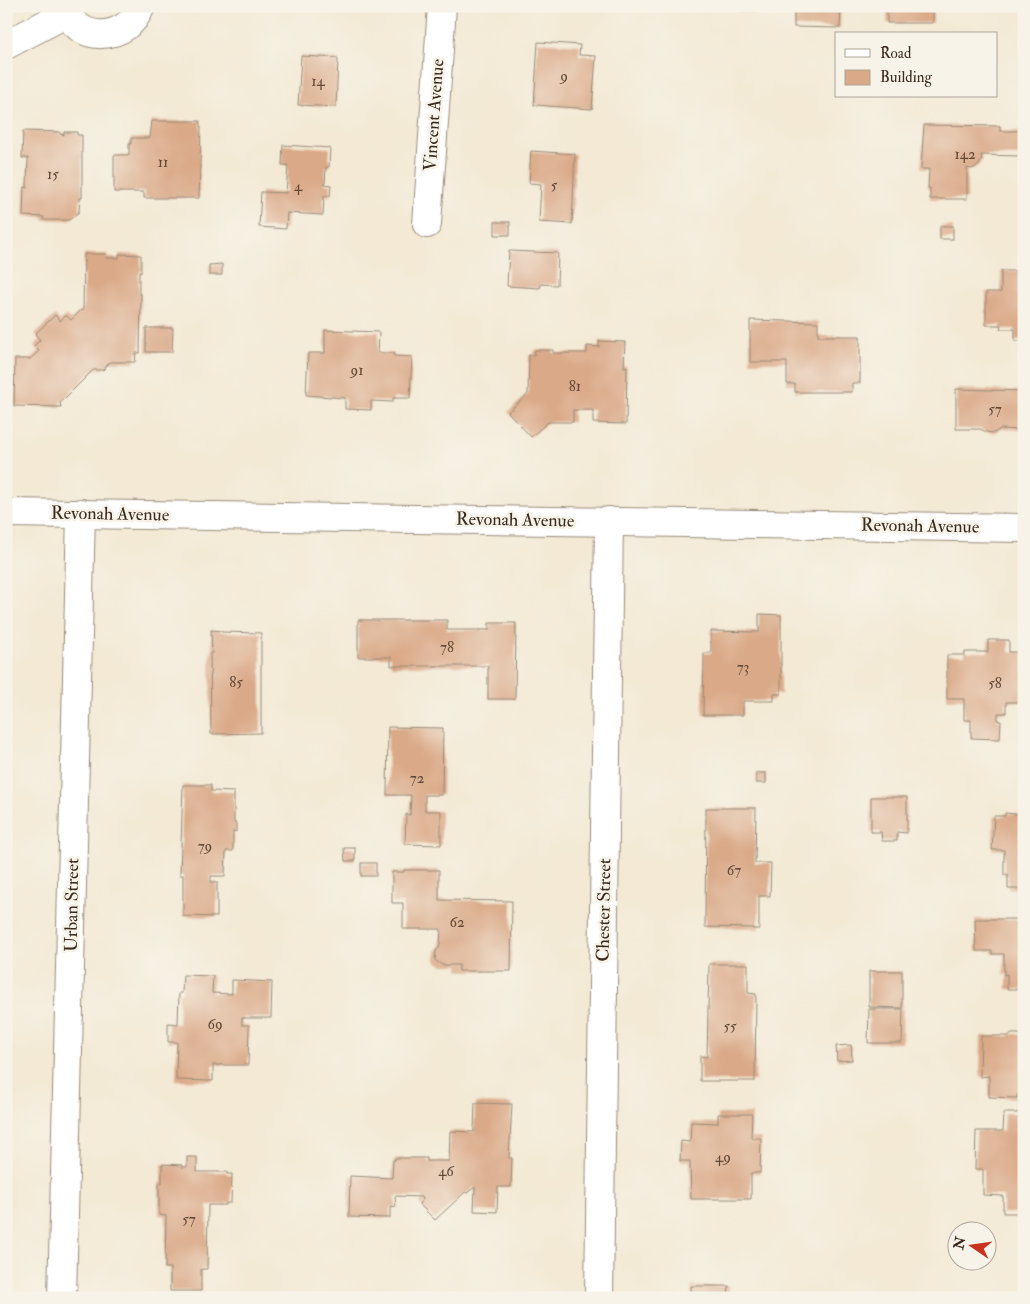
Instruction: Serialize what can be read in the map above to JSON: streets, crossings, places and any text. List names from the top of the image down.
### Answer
{
  "streets": {
    "street": [
      "Vincent Avenue",
      "Revonah Avenue",
      "Urban Street",
      "Chester Street"
    ]
  },
  "crossings": [
    ["Revonah Avenue", "Urban Street"],
    ["Revonah Avenue", "Chester Street"]
  ],
  "house_numbers": [
    "9",
    "14",
    "142",
    "11",
    "15",
    "5",
    "4",
    "91",
    "81",
    "57",
    "78",
    "73",
    "85",
    "58",
    "72",
    "79",
    "67",
    "62",
    "69",
    "55",
    "49",
    "46",
    "57"
  ],
  "legend": ["Road", "Building"],
  "north": "left"
}
